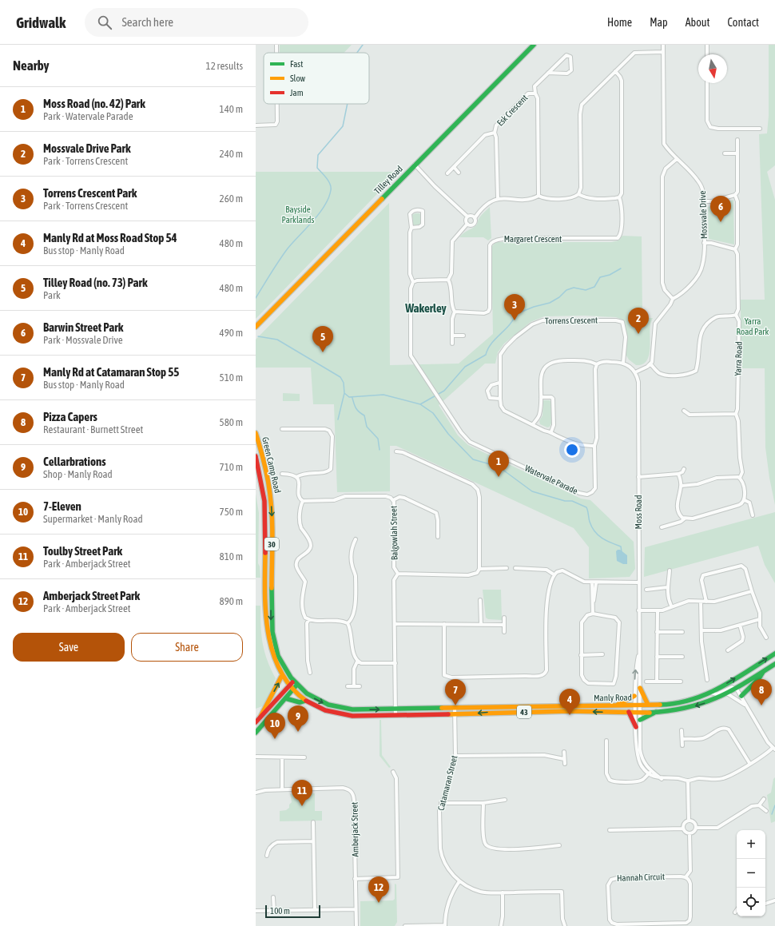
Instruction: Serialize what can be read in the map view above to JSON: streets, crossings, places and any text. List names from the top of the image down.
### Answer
{
  "streets": {
    "main road": [
      "Tilley Road",
      "Green Camp Road",
      "30",
      "Manly Road",
      "43"
    ],
    "street": [
      "Esk Crescent",
      "Mossvale Drive",
      "Margaret Crescent",
      "Torrens Crescent",
      "Yarra Road",
      "Watervale Parade",
      "Moss Road",
      "Balgowlah Street",
      "Catamaran Street",
      "Amberjack Street",
      "Hannah Circuit"
    ]
  },
  "crossings": [
    ["Torrens Crescent", "Watervale Parade"],
    ["Green Camp Road", "Manly Road"],
    ["Moss Road", "Manly Road"],
    ["Balgowlah Street", "Manly Road"],
    ["Manly Road", "Catamaran Street"]
  ],
  "districts": ["Wakerley"],
  "parks": ["Bayside Parklands", "Yarra Road Park"],
  "legend": ["Fast", "Slow", "Jam"],
  "scale_bar": "100 m",
  "north": "bottom",
  "page": {
    "header": "Gridwalk",
    "search": "Search here",
    "nav": [
      "Home",
      "Map",
      "About",
      "Contact"
    ],
    "heading": ["Nearby", "12 results"],
    "list": [
      {
        "mark": "1",
        "name": "Moss Road (no. 42) Park",
        "note": "Park · Watervale Parade",
        "value": "140 m"
      },
      {
        "mark": "2",
        "name": "Mossvale Drive Park",
        "note": "Park · Torrens Crescent",
        "value": "240 m"
      },
      {
        "mark": "3",
        "name": "Torrens Crescent Park",
        "note": "Park · Torrens Crescent",
        "value": "260 m"
      },
      {
        "mark": "4",
        "name": "Manly Rd at Moss Road Stop 54",
        "note": "Bus stop · Manly Road",
        "value": "480 m"
      },
      {
        "mark": "5",
        "name": "Tilley Road (no. 73) Park",
        "note": "Park",
        "value": "480 m"
      },
      {
        "mark": "6",
        "name": "Barwin Street Park",
        "note": "Park · Mossvale Drive",
        "value": "490 m"
      },
      {
        "mark": "7",
        "name": "Manly Rd at Catamaran Stop 55",
        "note": "Bus stop · Manly Road",
        "value": "510 m"
      },
      {
        "mark": "8",
        "name": "Pizza Capers",
        "note": "Restaurant · Burnett Street",
        "value": "580 m"
      },
      {
        "mark": "9",
        "name": "Cellarbrations",
        "note": "Shop · Manly Road",
        "value": "710 m"
      },
      {
        "mark": "10",
        "name": "7-Eleven",
        "note": "Supermarket · Manly Road",
        "value": "750 m"
      },
      {
        "mark": "11",
        "name": "Toulby Street Park",
        "note": "Park · Amberjack Street",
        "value": "810 m"
      },
      {
        "mark": "12",
        "name": "Amberjack Street Park",
        "note": "Park · Amberjack Street",
        "value": "890 m"
      }
    ],
    "pins": [
      "6",
      "3",
      "2",
      "5",
      "1",
      "7",
      "8",
      "4",
      "9",
      "10",
      "11",
      "12"
    ],
    "buttons": ["Save", "Share"],
    "map_buttons": ["+", "−"],
    "scale": "100 m"
  }
}
